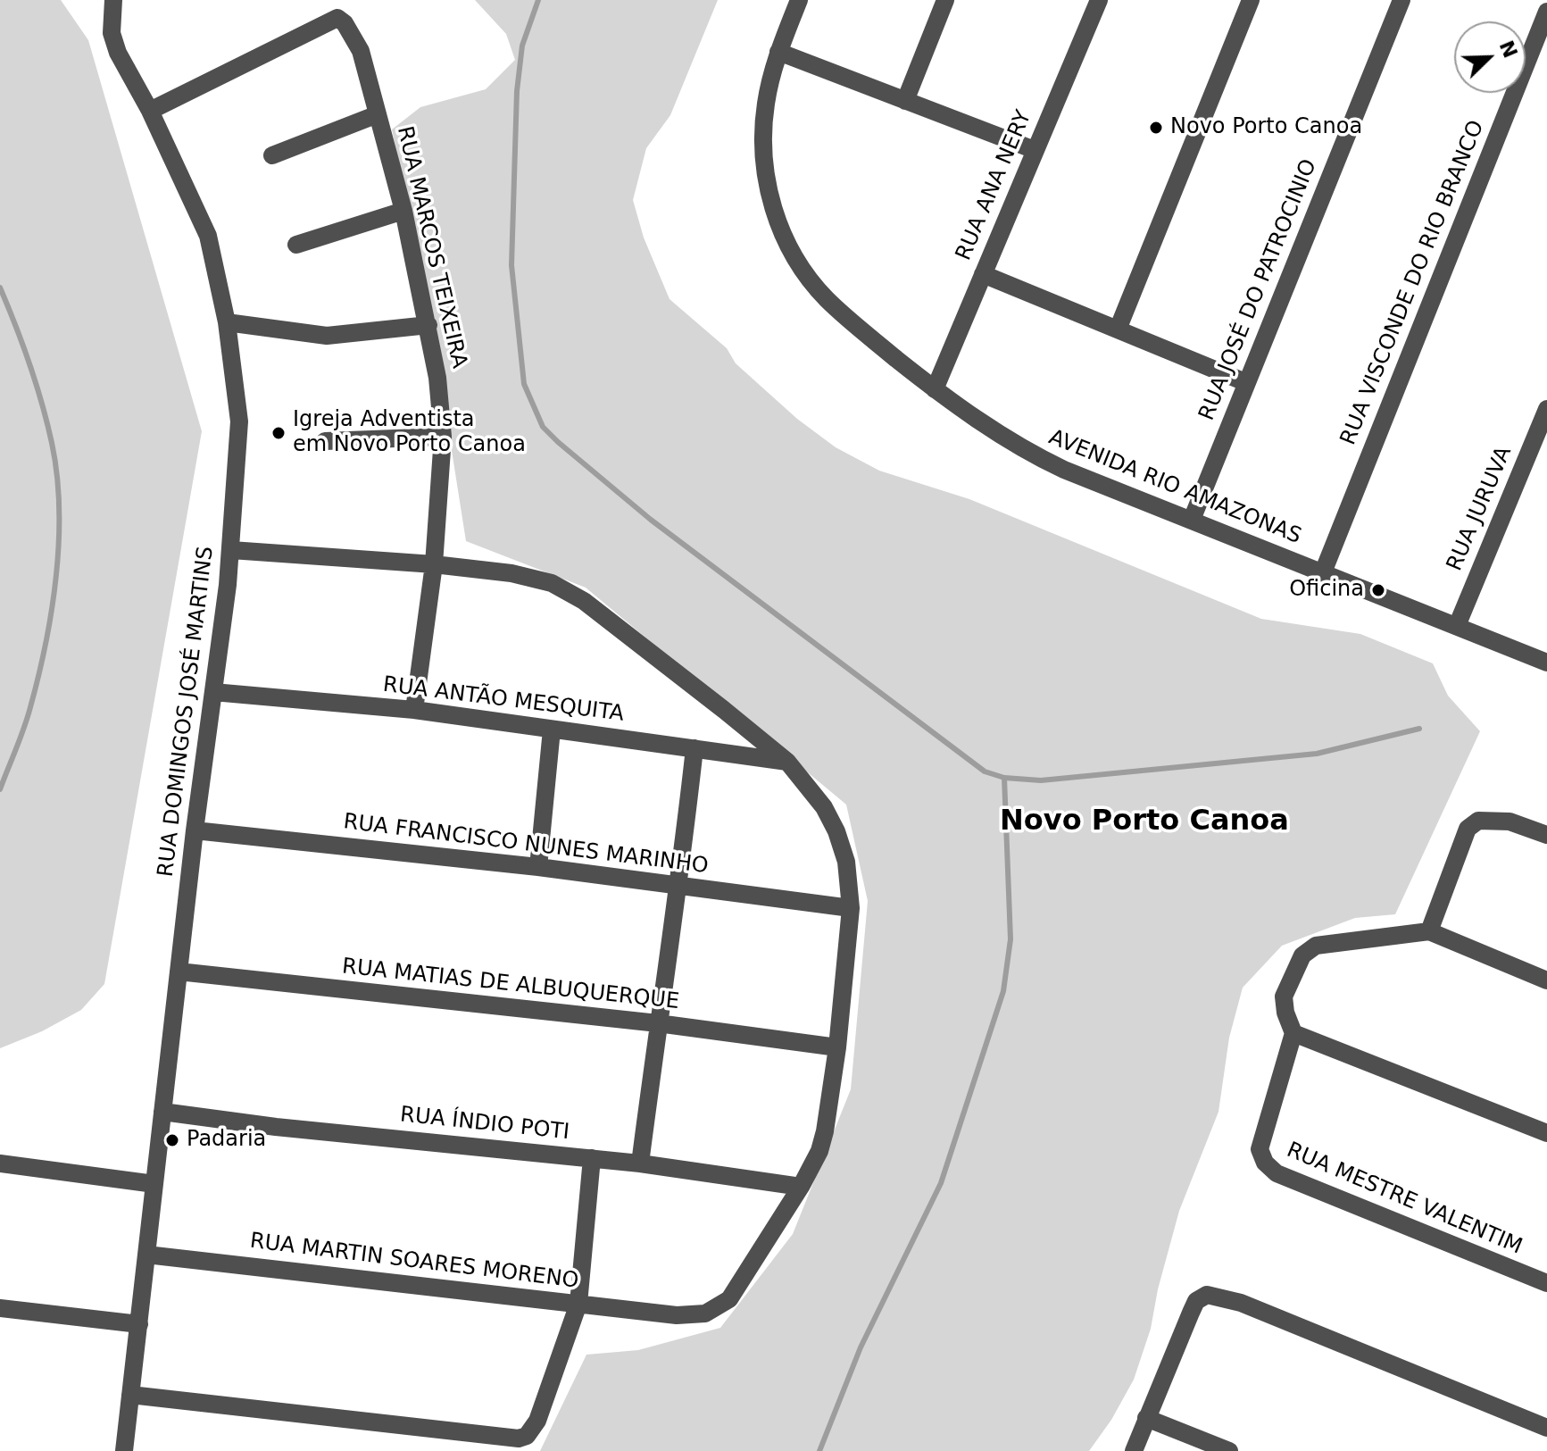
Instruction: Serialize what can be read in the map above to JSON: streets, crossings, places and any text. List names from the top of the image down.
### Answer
{
  "streets": {
    "street": [
      "RUA ANA NERY",
      "RUA MARCOS TEIXEIRA",
      "RUA VISCONDE DO RIO BRANCO",
      "RUA JOSÉ DO PATROCINIO",
      "AVENIDA RIO AMAZONAS",
      "RUA JURUVA",
      "RUA ANTÃO MESQUITA",
      "RUA DOMINGOS JOSÉ MARTINS",
      "RUA FRANCISCO NUNES MARINHO",
      "RUA MATIAS DE ALBUQUERQUE",
      "RUA ÍNDIO POTI",
      "RUA MESTRE VALENTIM",
      "RUA MARTIN SOARES MORENO"
    ]
  },
  "crossings": [
    ["RUA ANA NERY", "AVENIDA RIO AMAZONAS"],
    ["RUA MARCOS TEIXEIRA", "RUA ANTÃO MESQUITA"],
    ["RUA MARCOS TEIXEIRA", "RUA MARTIN SOARES MORENO"],
    ["RUA VISCONDE DO RIO BRANCO", "AVENIDA RIO AMAZONAS"],
    ["RUA JOSÉ DO PATROCINIO", "AVENIDA RIO AMAZONAS"],
    ["AVENIDA RIO AMAZONAS", "RUA JURUVA"],
    ["RUA ANTÃO MESQUITA", "RUA DOMINGOS JOSÉ MARTINS"],
    ["RUA ANTÃO MESQUITA", "RUA MARTIN SOARES MORENO"],
    ["RUA DOMINGOS JOSÉ MARTINS", "RUA FRANCISCO NUNES MARINHO"],
    ["RUA DOMINGOS JOSÉ MARTINS", "RUA MATIAS DE ALBUQUERQUE"],
    ["RUA DOMINGOS JOSÉ MARTINS", "RUA ÍNDIO POTI"],
    ["RUA DOMINGOS JOSÉ MARTINS", "RUA MARTIN SOARES MORENO"],
    ["RUA FRANCISCO NUNES MARINHO", "RUA MARTIN SOARES MORENO"],
    ["RUA MATIAS DE ALBUQUERQUE", "RUA MARTIN SOARES MORENO"],
    ["RUA ÍNDIO POTI", "RUA MARTIN SOARES MORENO"]
  ],
  "districts": ["Novo Porto Canoa"],
  "places": [
    "Novo Porto Canoa",
    "Igreja Adventista em Novo Porto Canoa",
    "Oficina",
    "Padaria"
  ],
  "north": "top right"
}
